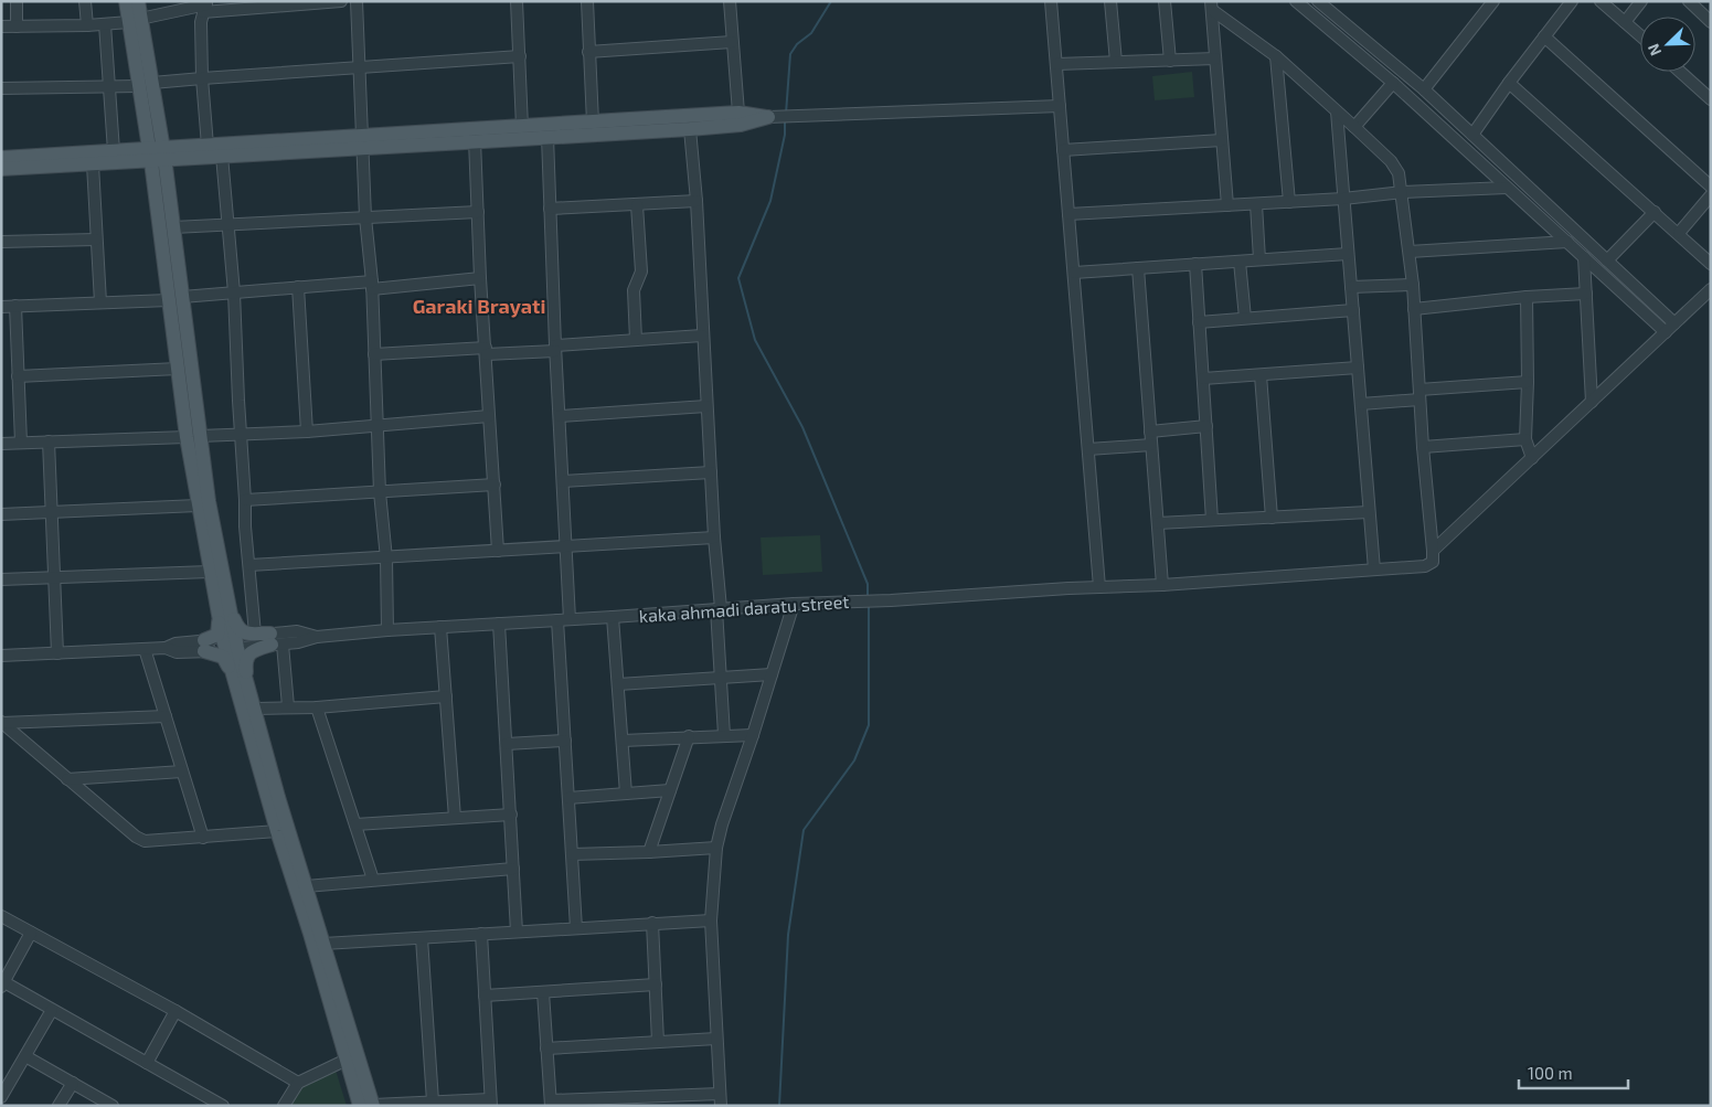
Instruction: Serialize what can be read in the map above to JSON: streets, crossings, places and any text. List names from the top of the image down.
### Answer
{
  "streets": {
    "street": ["kaka ahmadi daratu street"]
  },
  "districts": ["Garaki Brayati"],
  "scale_bar": "100 m",
  "north": "bottom left"
}
